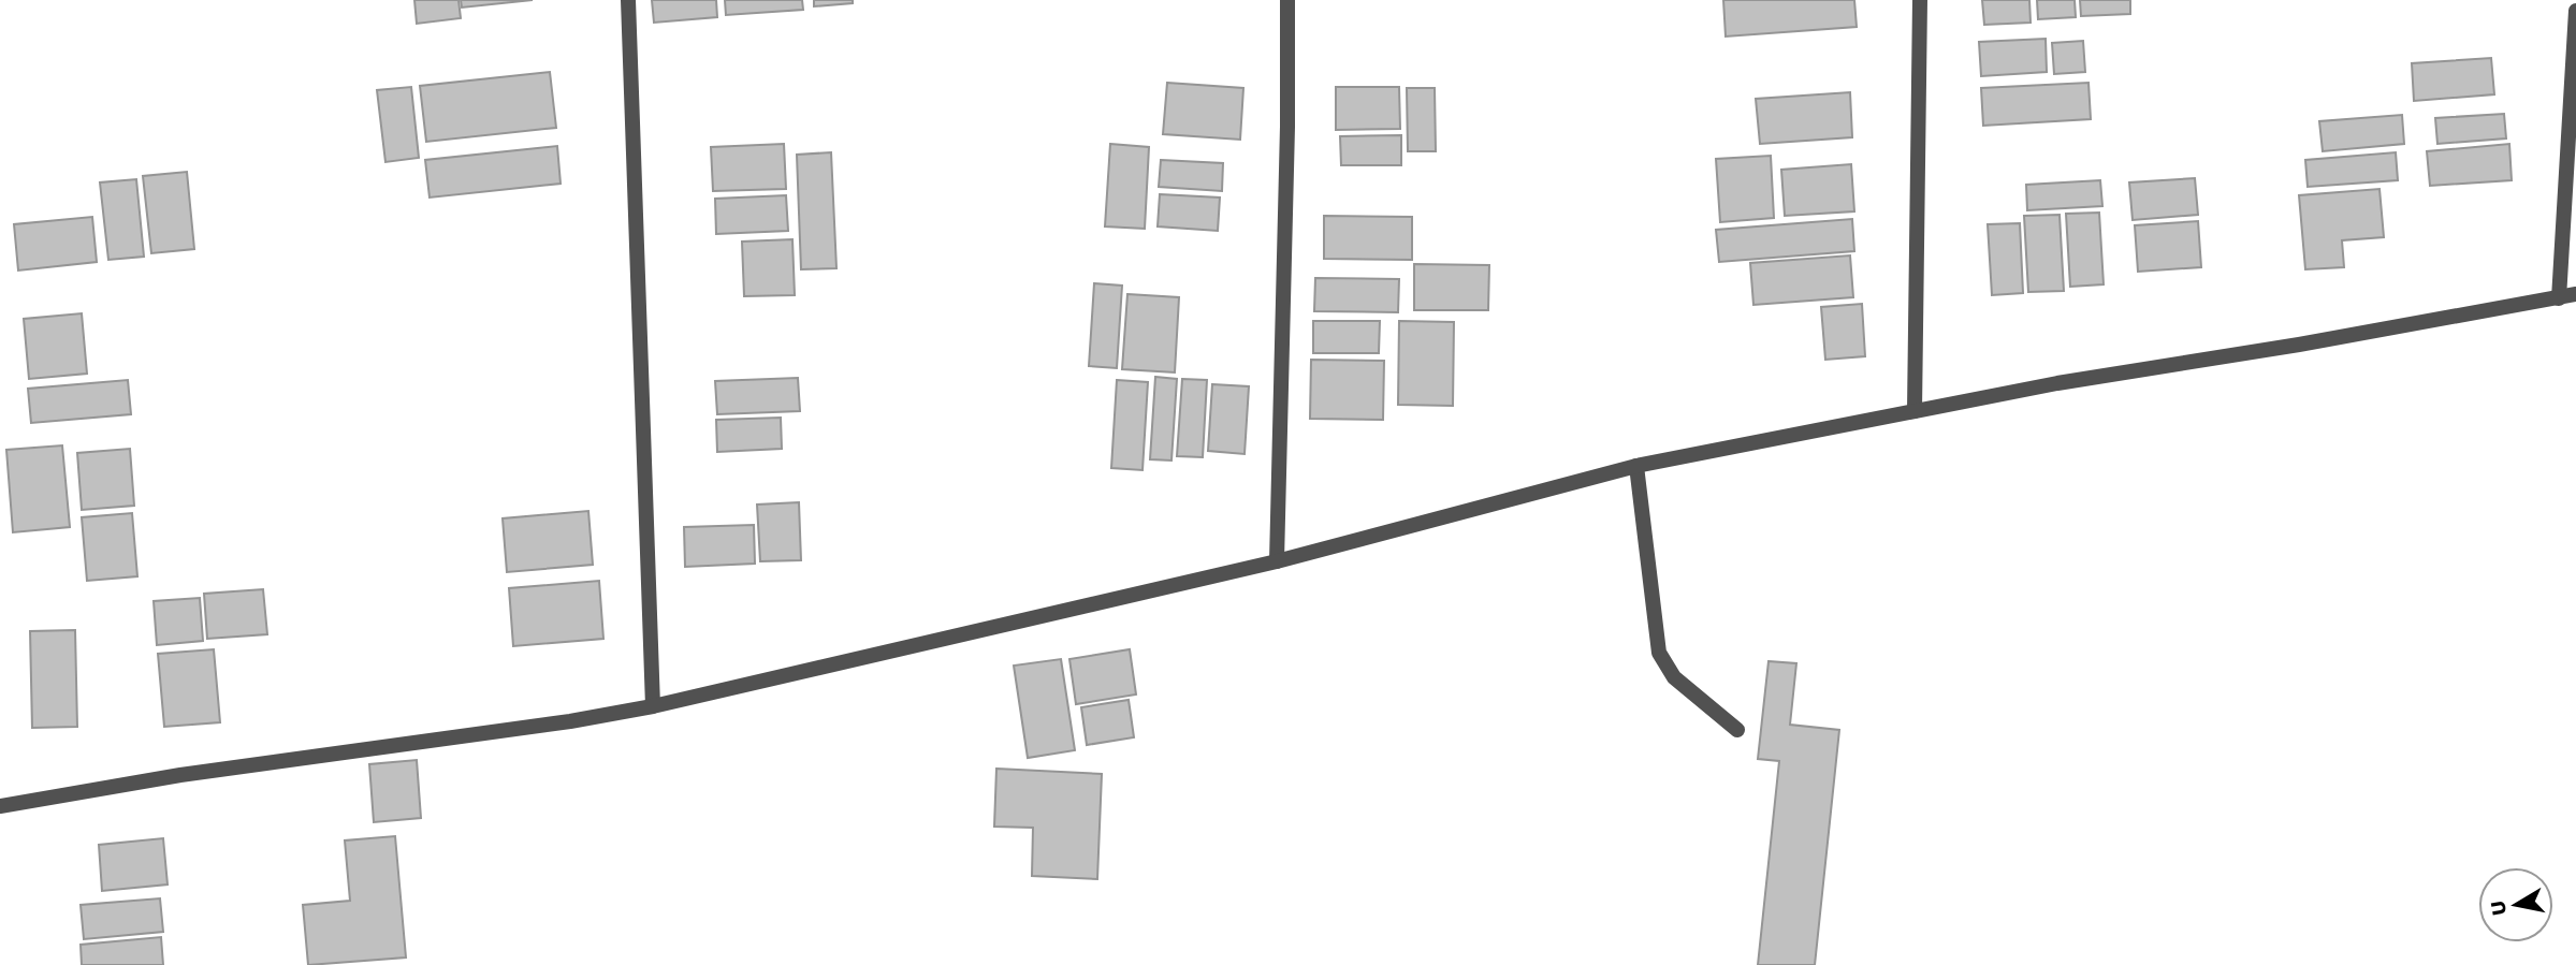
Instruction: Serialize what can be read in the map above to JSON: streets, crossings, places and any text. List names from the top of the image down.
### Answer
{
  "north": "left"
}
